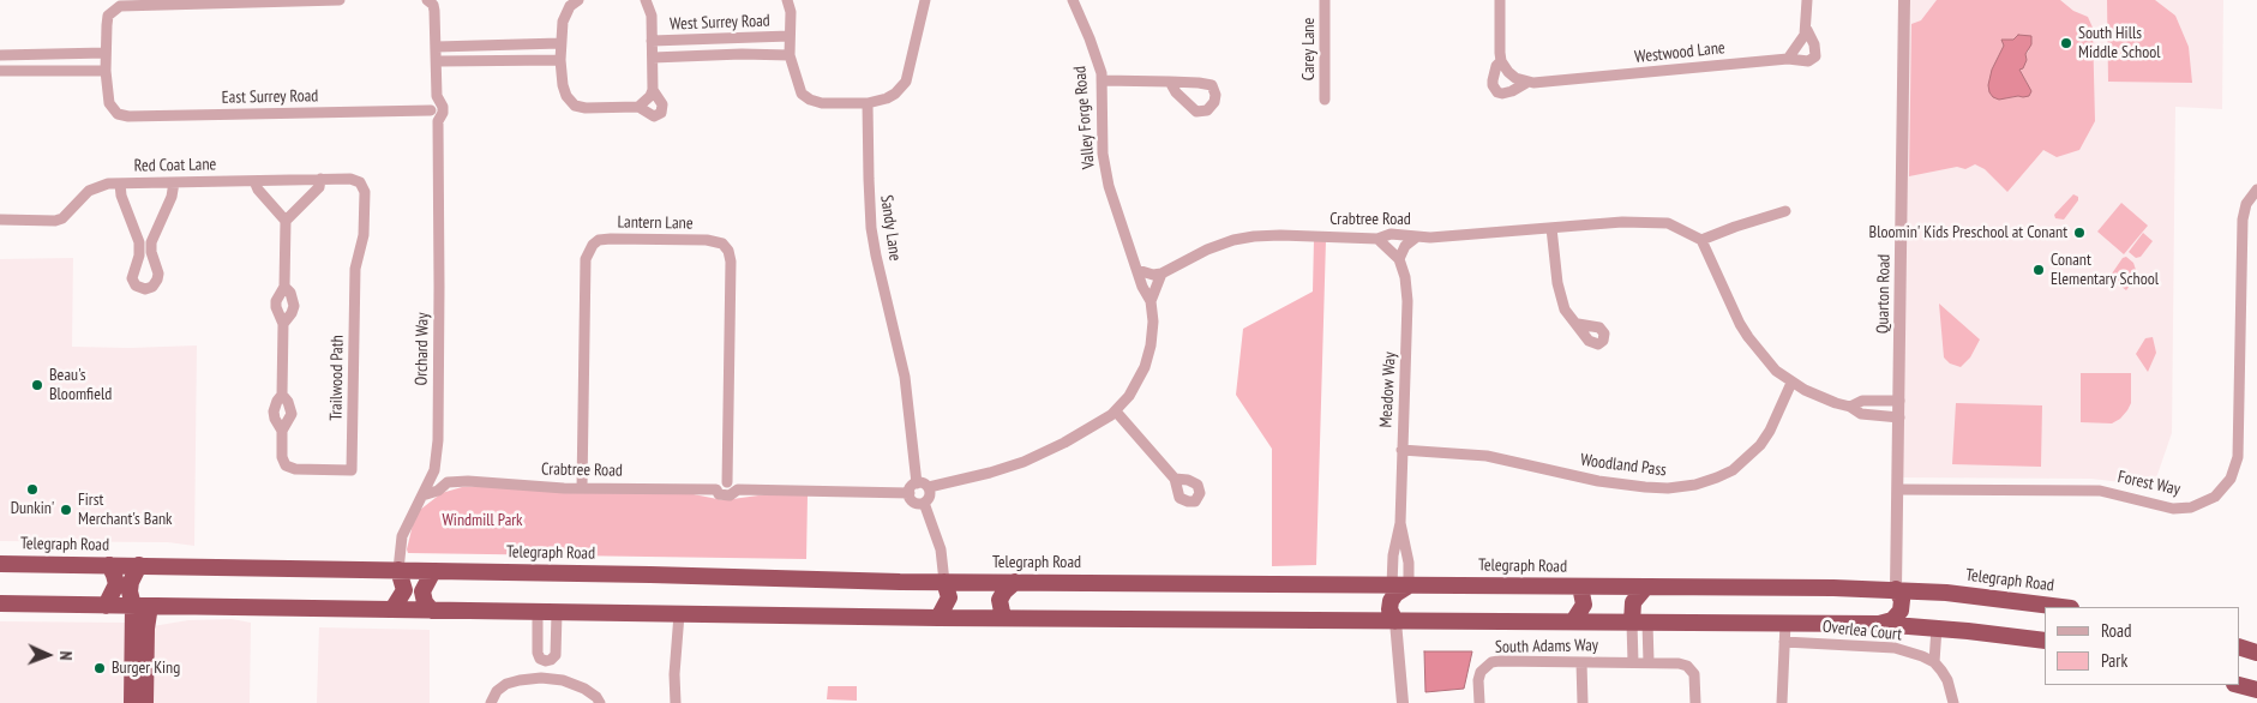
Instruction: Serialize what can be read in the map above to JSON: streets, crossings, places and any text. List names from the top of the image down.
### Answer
{
  "streets": {
    "highway": ["Telegraph Road"],
    "street": [
      "West Surrey Road",
      "Carey Lane",
      "Westwood Lane",
      "East Surrey Road",
      "Valley Forge Road",
      "Red Coat Lane",
      "Crabtree Road",
      "Lantern Lane",
      "Sandy Lane",
      "Quarton Road",
      "Orchard Way",
      "Trailwood Path",
      "Meadow Way",
      "Woodland Pass",
      "Forest Way",
      "Overlea Court",
      "South Adams Way"
    ]
  },
  "crossings": [
    ["East Surrey Road", "Orchard Way"],
    ["Red Coat Lane", "Trailwood Path"],
    ["Crabtree Road", "Lantern Lane"],
    ["Crabtree Road", "Sandy Lane"],
    ["Crabtree Road", "Orchard Way"],
    ["Quarton Road", "Forest Way"],
    ["Quarton Road", "Telegraph Road"],
    ["Orchard Way", "Telegraph Road"],
    ["Meadow Way", "Woodland Pass"],
    ["Meadow Way", "Telegraph Road"]
  ],
  "parks": ["Windmill Park"],
  "places": [
    "South Hills Middle School",
    "Bloomin' Kids Preschool at Conant",
    "Conant Elementary School",
    "Beau's Bloomfield",
    "Dunkin'",
    "First Merchant's Bank",
    "Burger King"
  ],
  "legend": ["Road", "Park"],
  "north": "right"
}
